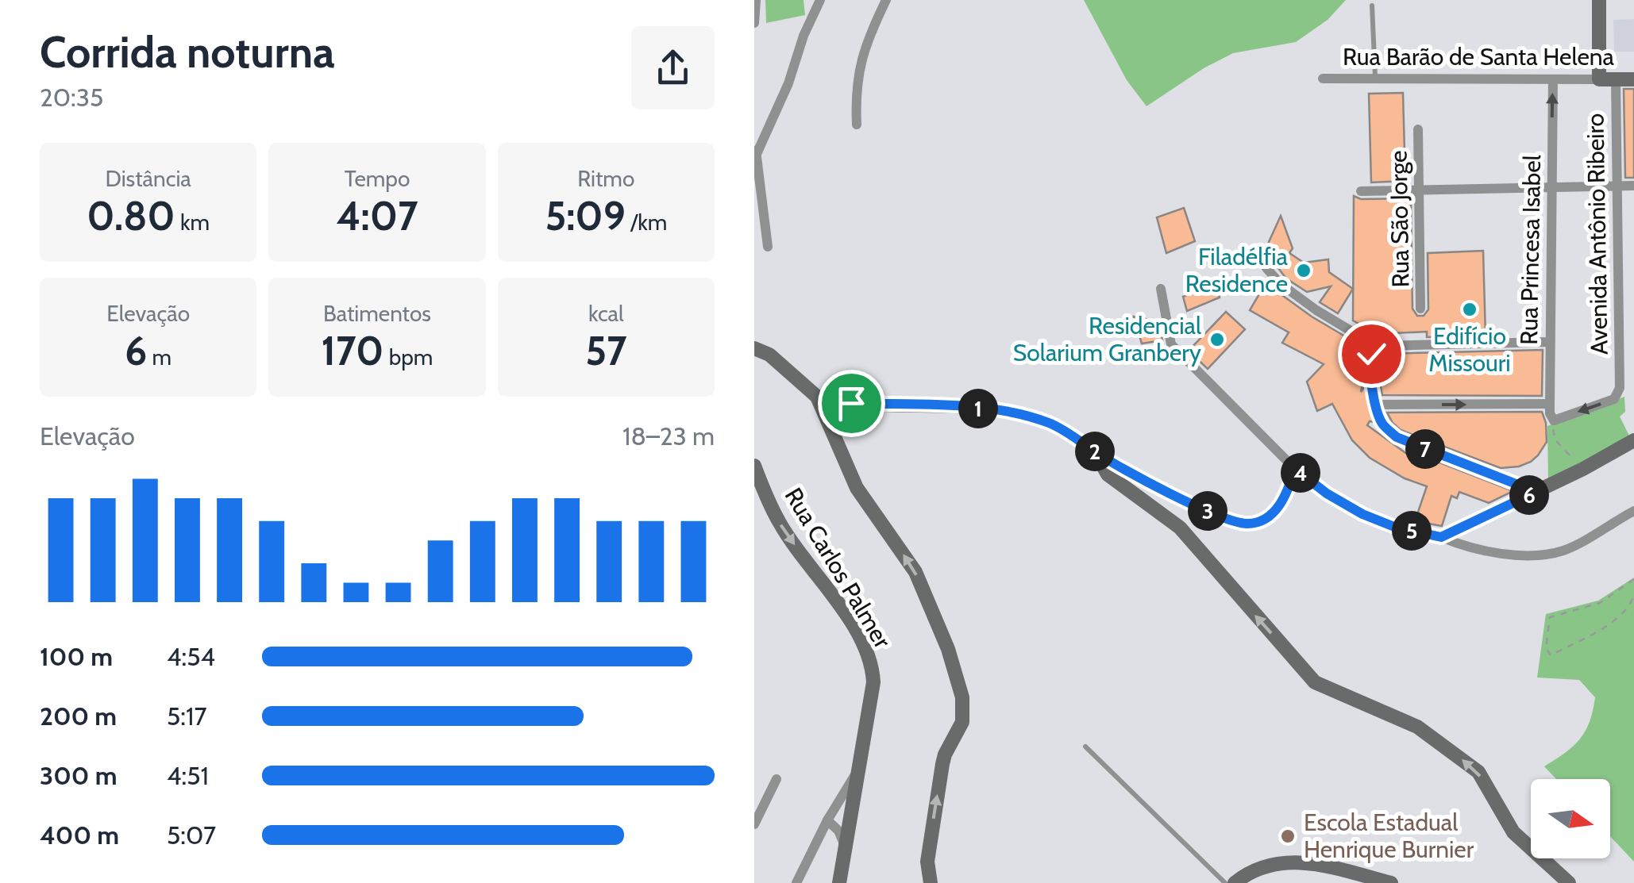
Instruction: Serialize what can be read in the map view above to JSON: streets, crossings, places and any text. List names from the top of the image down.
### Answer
{
  "streets": {
    "street": [
      "Rua Barão de Santa Helena",
      "Rua São Jorge",
      "Avenida Antônio Ribeiro",
      "Rua Princesa Isabel",
      "Rua Carlos Palmer"
    ]
  },
  "crossings": [
    ["Rua Barão de Santa Helena", "Avenida Antônio Ribeiro"],
    ["Rua Barão de Santa Helena", "Rua Princesa Isabel"],
    ["Avenida Antônio Ribeiro", "Rua Princesa Isabel"]
  ],
  "one_way": ["Avenida Antônio Ribeiro"],
  "places": [
    "Filadélfia Residence",
    "Edifício Missouri",
    "Residencial Solarium Granbery",
    "Escola Estadual Henrique Burnier"
  ],
  "north": "right",
  "page": {
    "heading": ["Corrida noturna", "20:35"],
    "stats": [
      ["Distância", "0.80 km"],
      ["Tempo", "4:07"],
      ["Ritmo", "5:09 /km"],
      ["Elevação", "6 m"],
      ["Batimentos", "170 bpm"],
      ["kcal", "57"]
    ],
    "pins": [
      "1",
      "7",
      "2",
      "4",
      "6",
      "3",
      "5"
    ],
    "chart": ["Elevação", "18–23 m"],
    "list": [
      {
        "name": "100 m",
        "note": "4:54"
      },
      {
        "name": "200 m",
        "note": "5:17"
      },
      {
        "name": "300 m",
        "note": "4:51"
      },
      {
        "name": "400 m",
        "note": "5:07"
      }
    ]
  }
}
